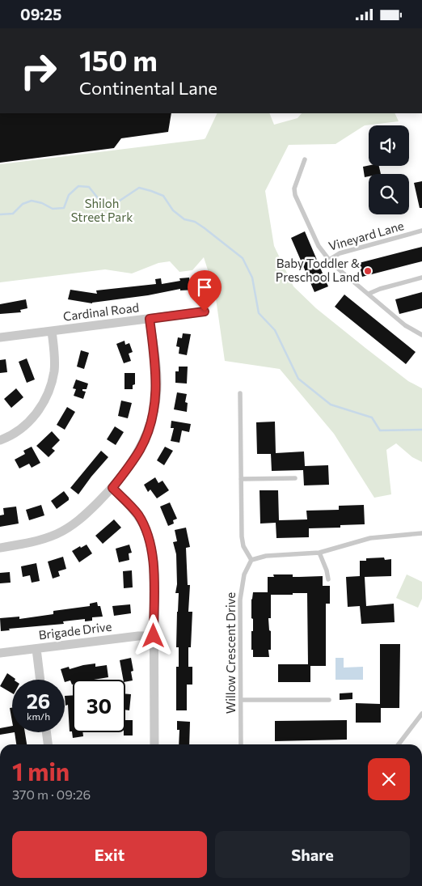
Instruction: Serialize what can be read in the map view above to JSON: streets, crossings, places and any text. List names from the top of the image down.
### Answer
{
  "streets": {
    "street": ["Cardinal Road", "Brigade Drive"],
    "lane": ["Vineyard Lane", "Willow Crescent Drive"]
  },
  "parks": ["Shiloh Street Park"],
  "places": ["Baby Toddler & Preschool Land"],
  "page": {
    "status": "09:25",
    "turn": ["150 m", "Continental Lane"],
    "speed": "26 km/h",
    "limit": "30",
    "heading": ["1 min", "370 m · 09:26"],
    "buttons": ["Exit", "Share"]
  }
}
